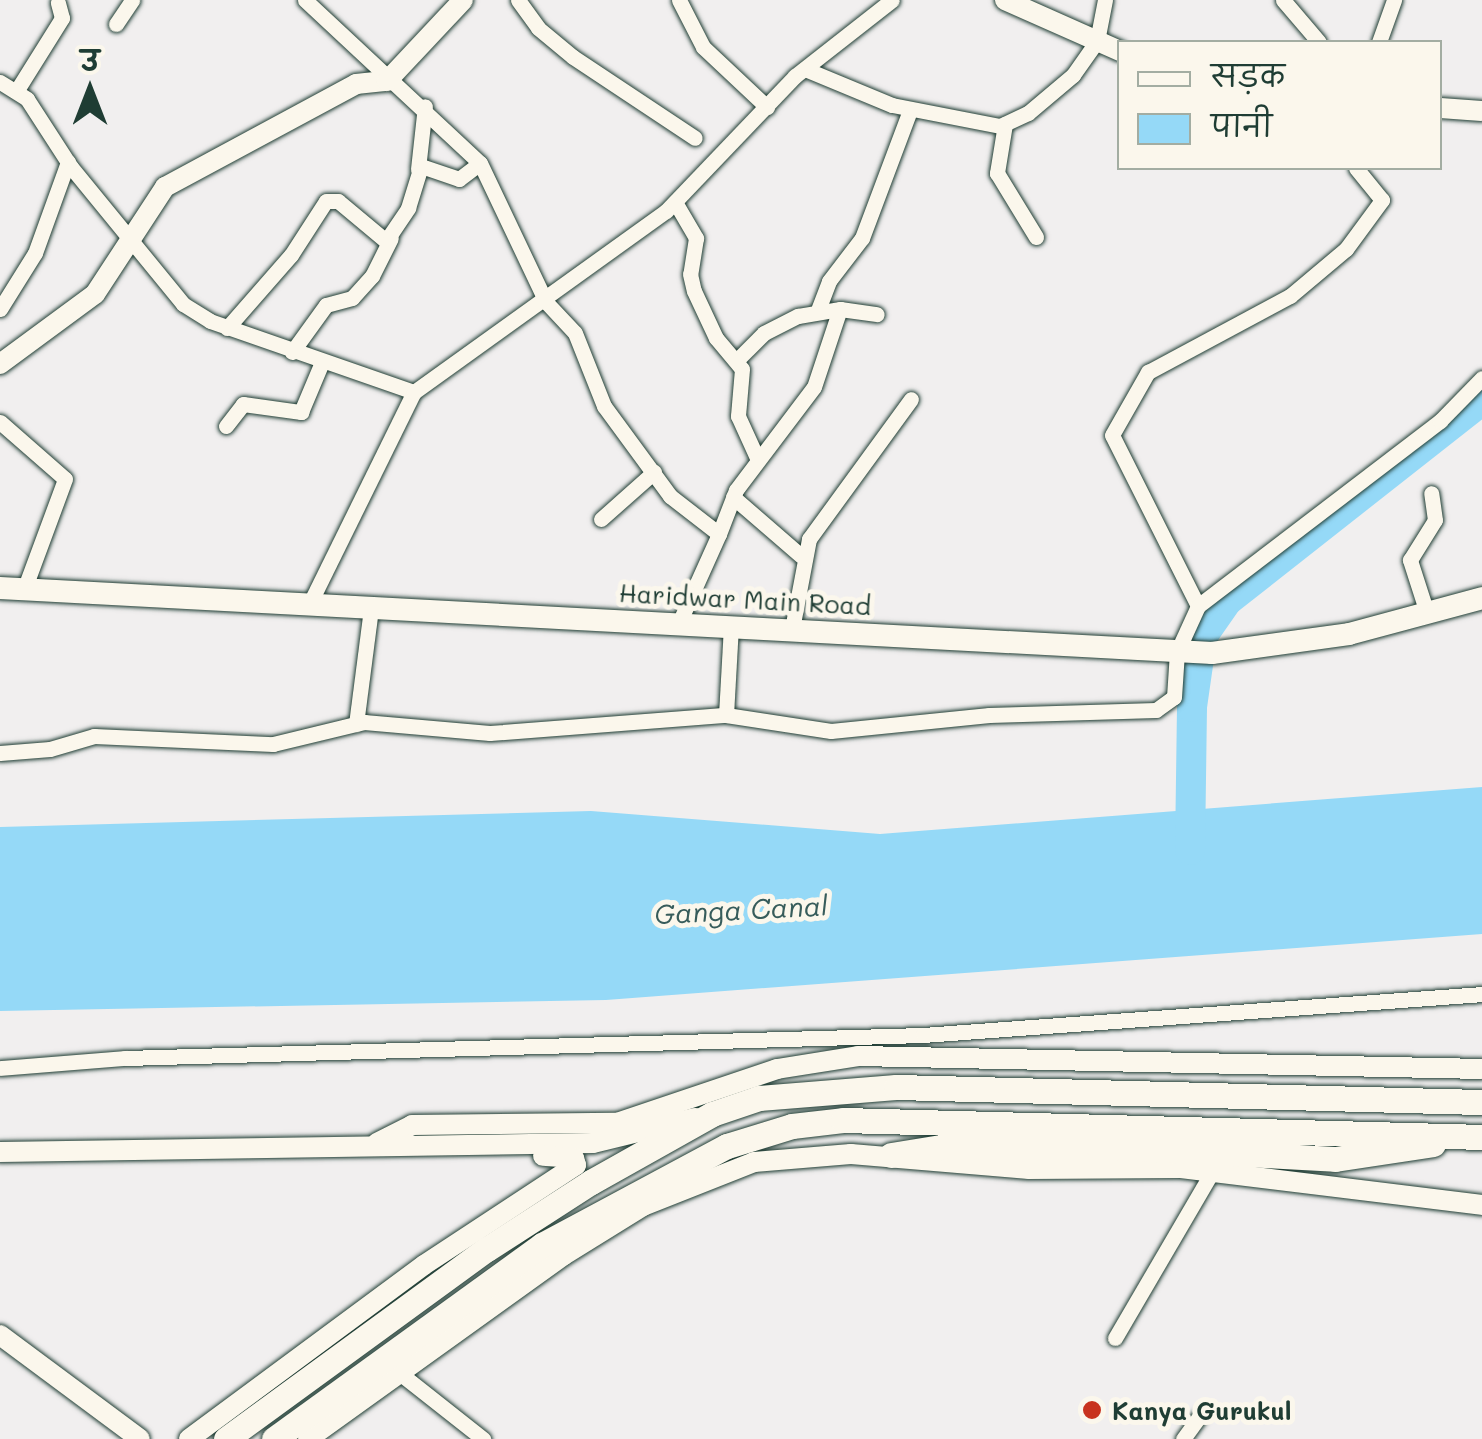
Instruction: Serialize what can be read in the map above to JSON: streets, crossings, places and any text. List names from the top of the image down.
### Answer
{
  "streets": {
    "main road": ["Haridwar Main Road"]
  },
  "water": ["Ganga Canal"],
  "places": ["Kanya Gurukul"],
  "legend": ["सड़क", "पानी"],
  "north": "top"
}
